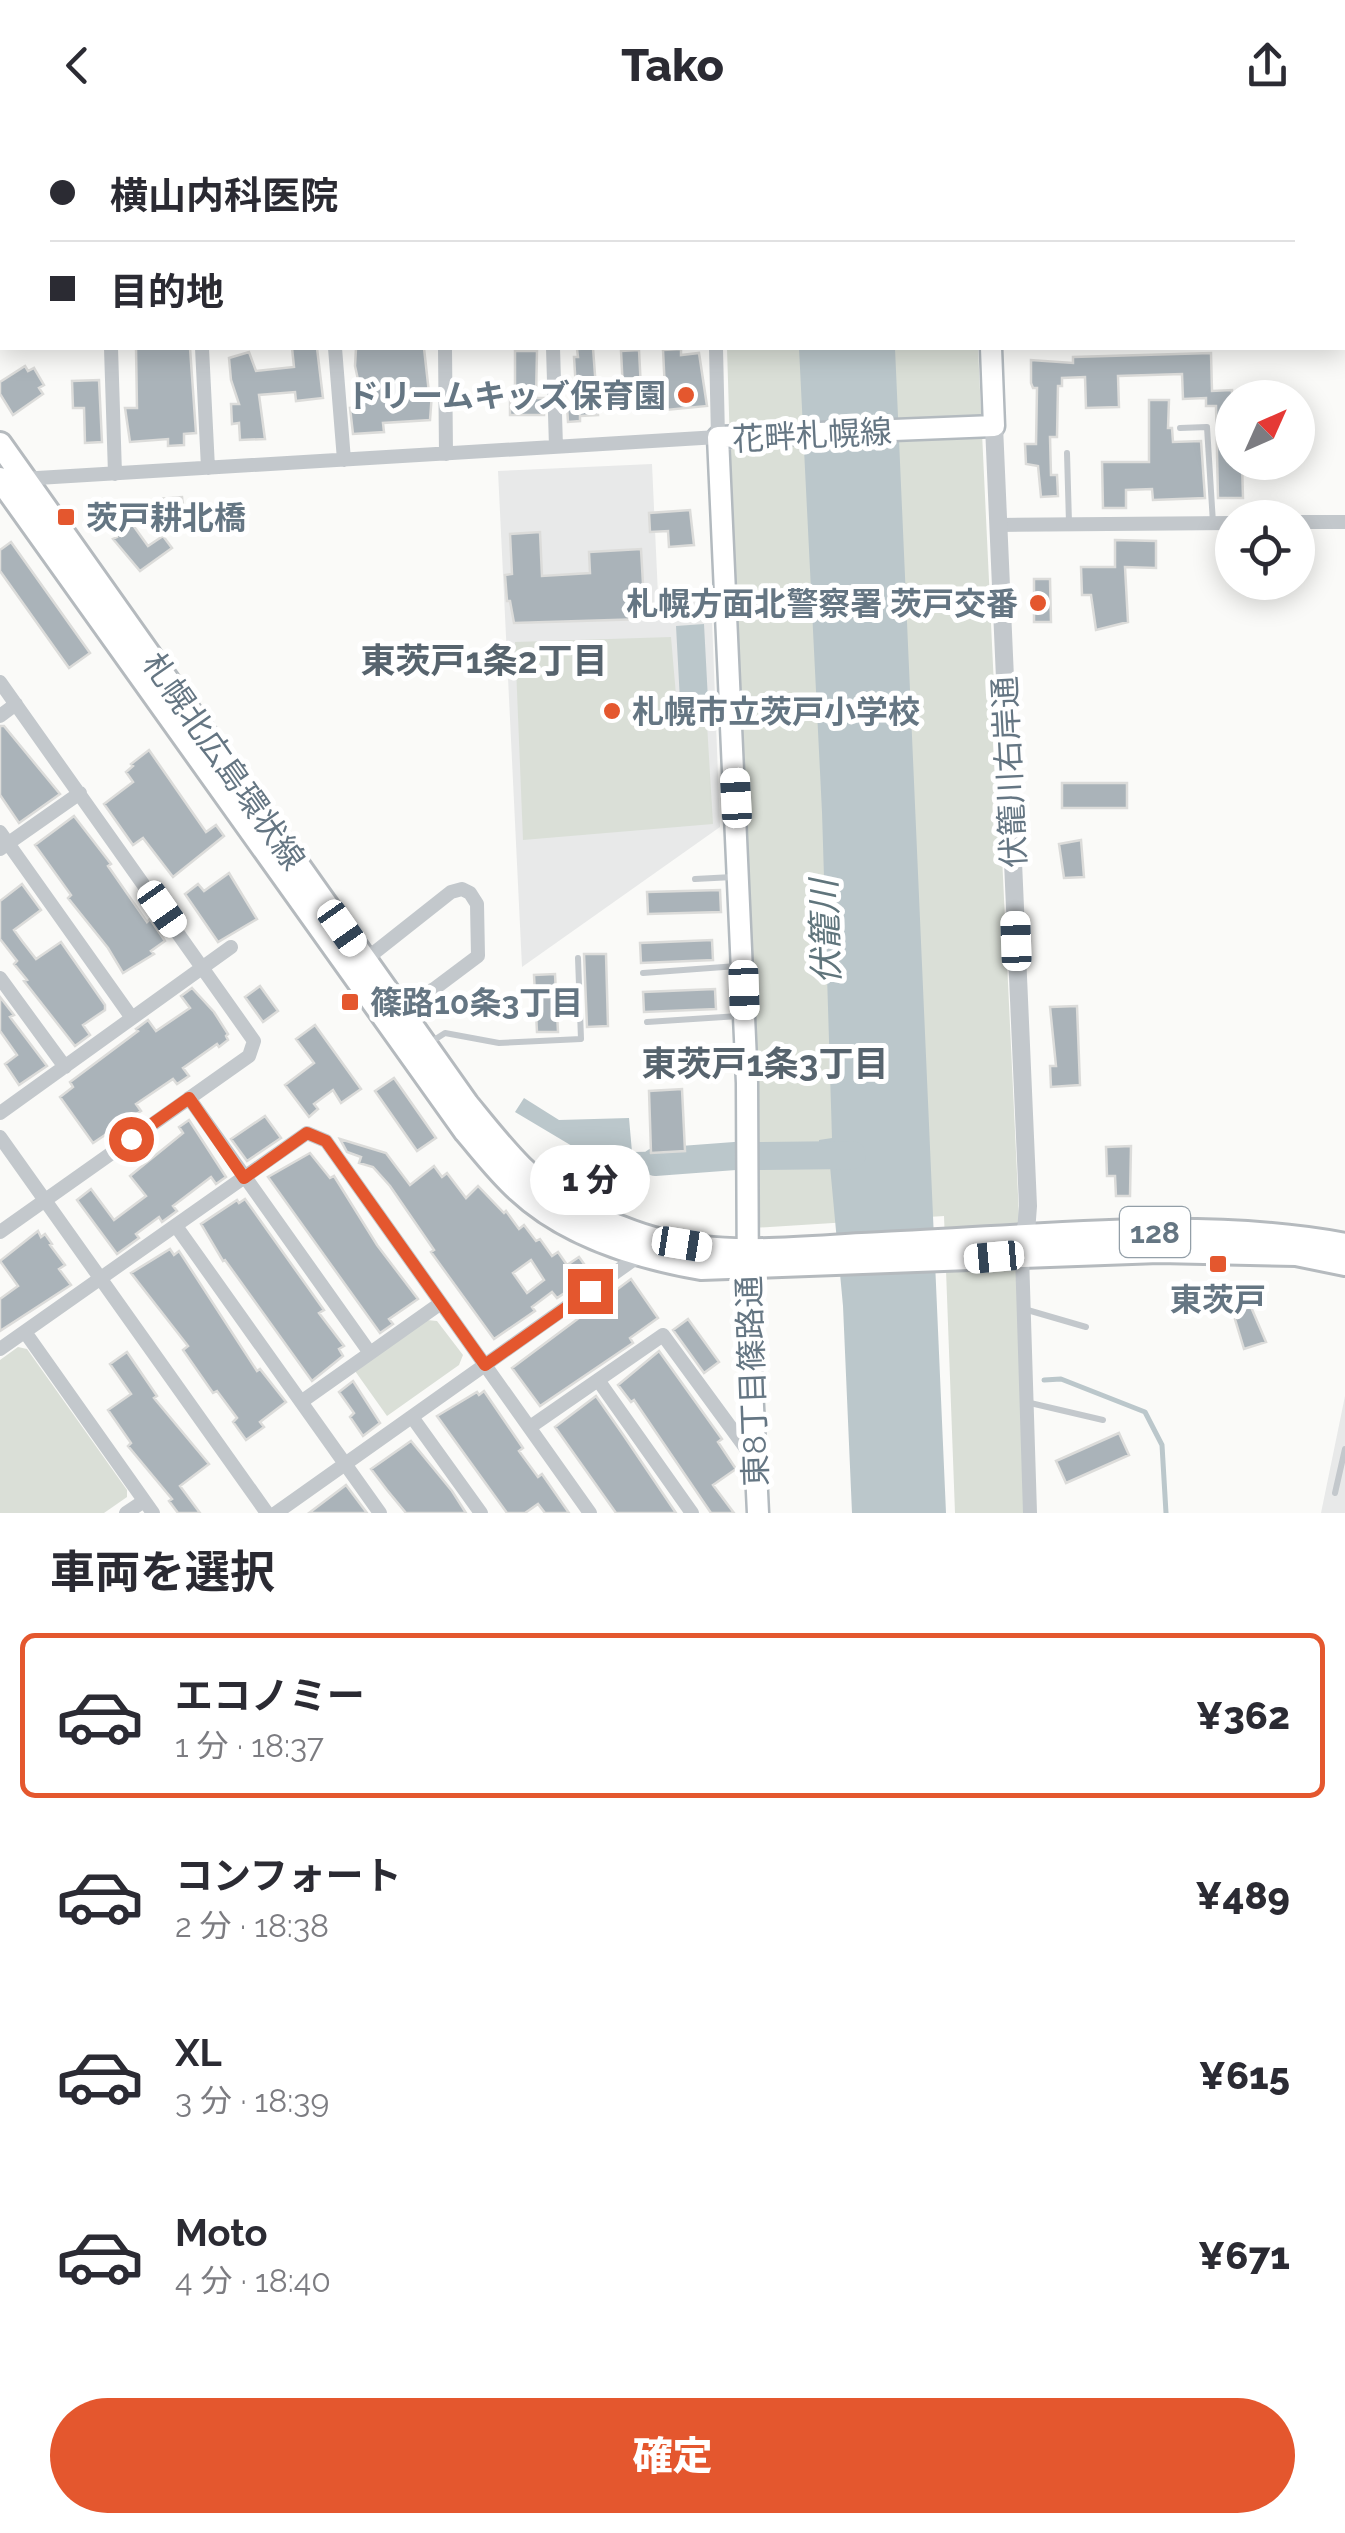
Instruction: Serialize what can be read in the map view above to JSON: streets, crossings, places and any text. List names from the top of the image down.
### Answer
{
  "streets": {
    "main road": [
      "花畔札幌線",
      "札幌北広島環状線",
      "伏籠川右岸通",
      "128",
      "東8丁目篠路通"
    ]
  },
  "crossings": [
    ["花畔札幌線", "札幌北広島環状線"],
    ["花畔札幌線", "伏籠川右岸通"],
    ["花畔札幌線", "東8丁目篠路通"],
    ["札幌北広島環状線", "伏籠川右岸通"],
    ["札幌北広島環状線", "東8丁目篠路通"]
  ],
  "districts": ["東茨戸1条2丁目", "東茨戸1条3丁目"],
  "water": ["伏籠川"],
  "places": {
    "other": ["ドリームキッズ保育園", "札幌方面北警察署 茨戸交番", "札幌市立茨戸小学校"],
    "transit": ["茨戸耕北橋", "篠路10条3丁目", "東茨戸"]
  },
  "north": "top right",
  "page": {
    "header": "Tako",
    "banner": ["横山内科医院", "目的地"],
    "bubble": "1 分",
    "heading": "車両を選択",
    "list": [
      {
        "name": "エコノミー",
        "note": "1 分 · 18:37",
        "value": "¥362"
      },
      {
        "name": "コンフォート",
        "note": "2 分 · 18:38",
        "value": "¥489"
      },
      {
        "name": "XL",
        "note": "3 分 · 18:39",
        "value": "¥615"
      },
      {
        "name": "Moto",
        "note": "4 分 · 18:40",
        "value": "¥671"
      }
    ],
    "buttons": "確定"
  }
}
